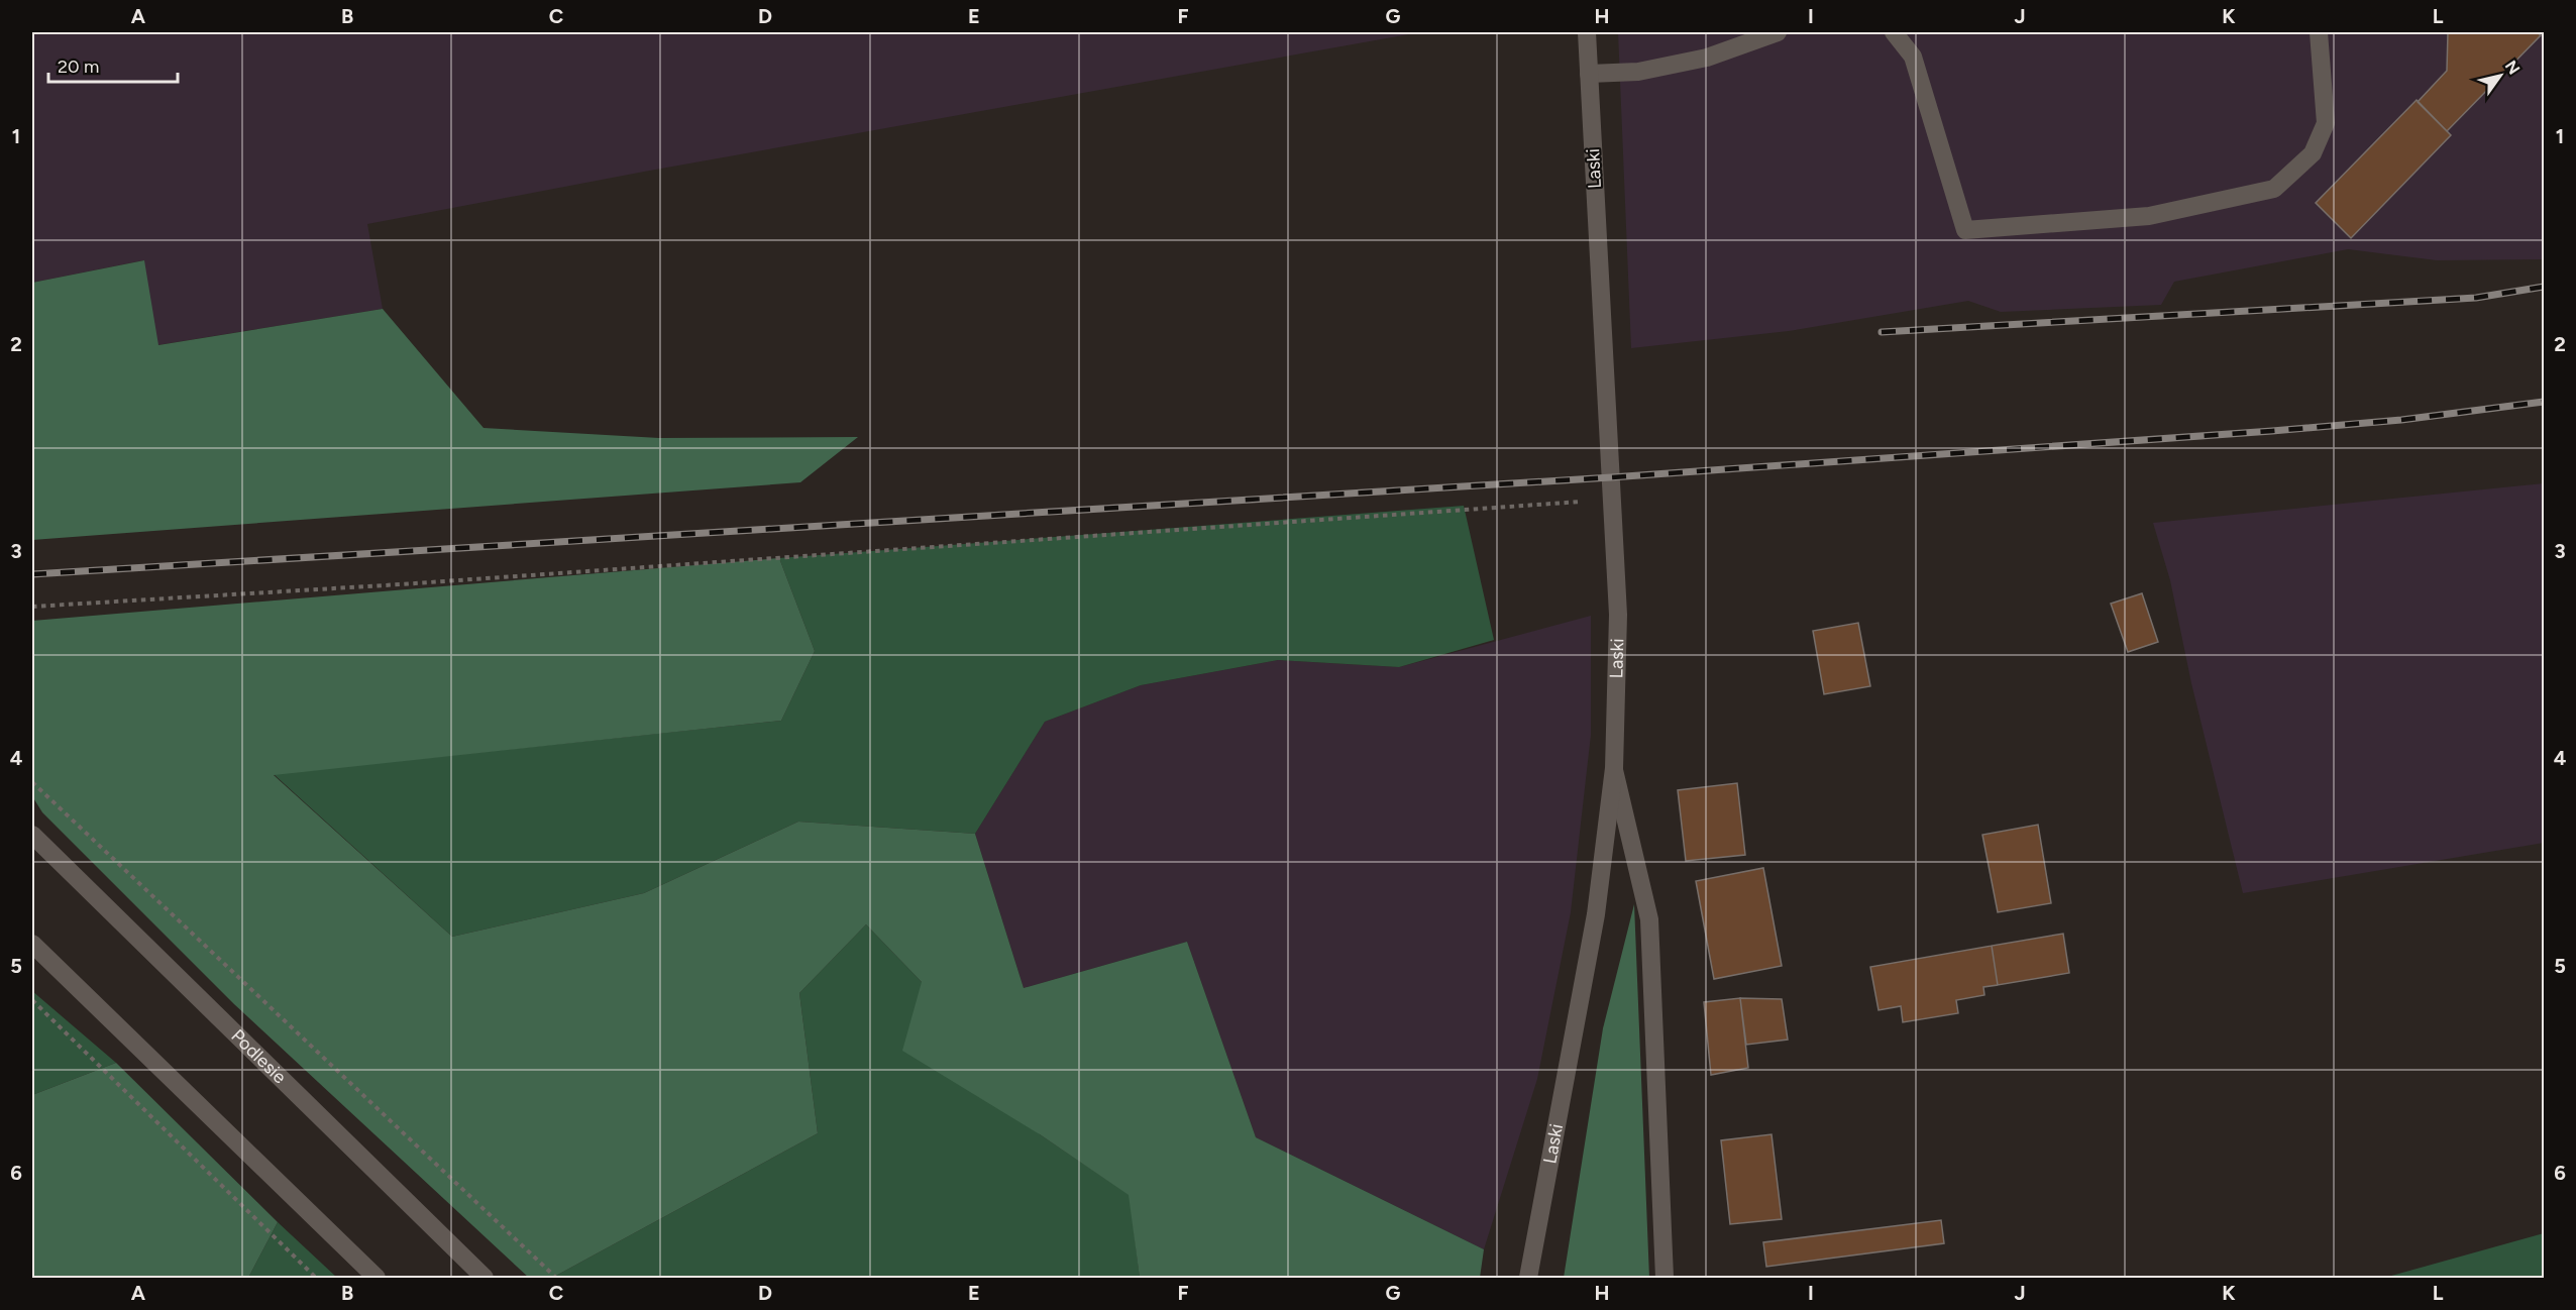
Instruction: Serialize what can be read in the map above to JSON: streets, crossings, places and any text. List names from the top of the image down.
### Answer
{
  "streets": {
    "street": ["Laski", "Podlesie"]
  },
  "scale_bar": "20 m",
  "north": "top right",
  "grid": {
    "columns": [
      "A",
      "B",
      "C",
      "D",
      "E",
      "F",
      "G",
      "H",
      "I",
      "J",
      "K",
      "L"
    ],
    "rows": [
      "1",
      "2",
      "3",
      "4",
      "5",
      "6"
    ]
  }
}
